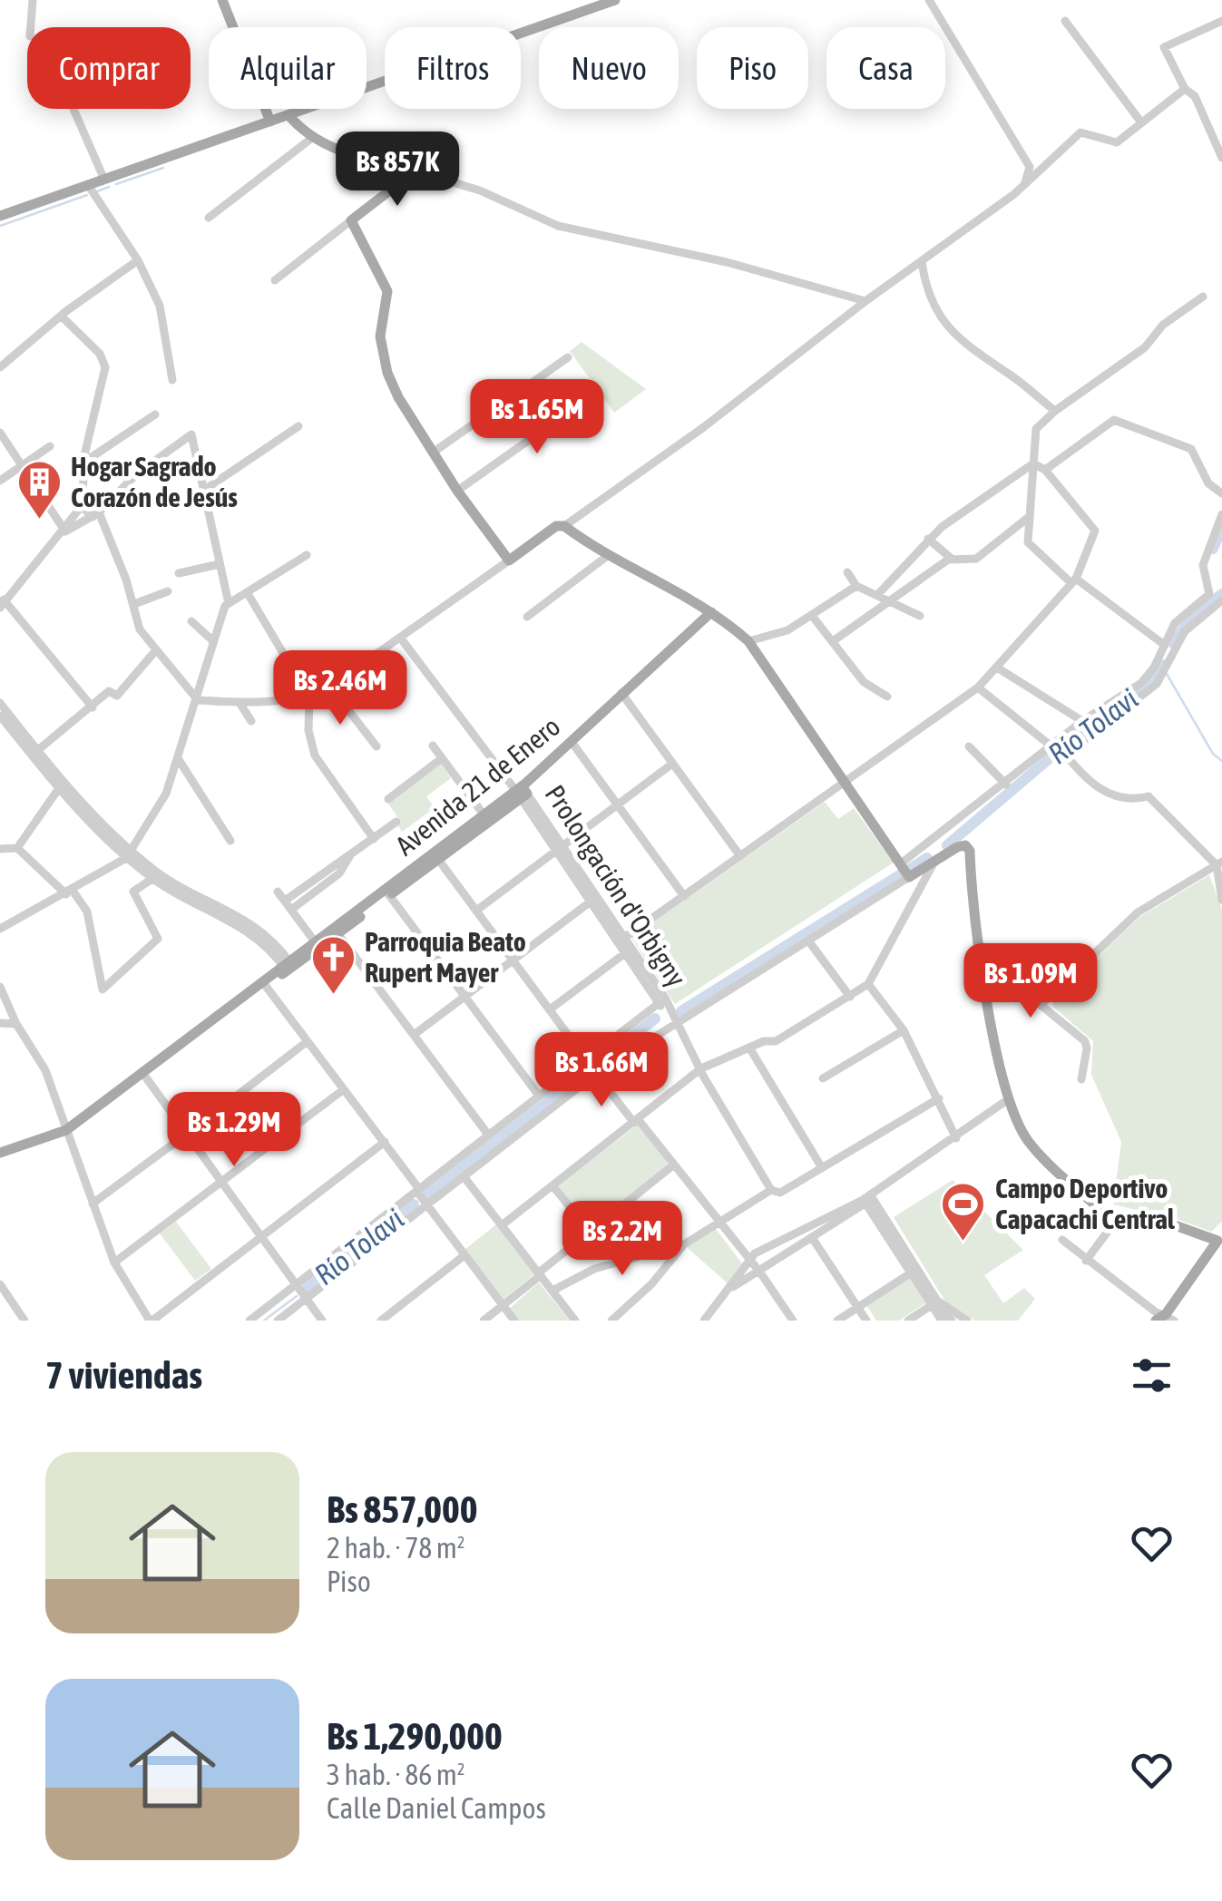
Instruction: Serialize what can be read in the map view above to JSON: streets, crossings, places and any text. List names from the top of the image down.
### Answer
{
  "streets": {
    "main road": ["Avenida 21 de Enero"],
    "street": ["Prolongación d'Orbigny"]
  },
  "crossings": [
    ["Avenida 21 de Enero", "Prolongación d'Orbigny"]
  ],
  "water": ["Río Tolavi"],
  "places": {
    "building": ["Hogar Sagrado Corazón de Jesús"],
    "church": ["Parroquia Beato Rupert Mayer"],
    "sports": ["Campo Deportivo Capacachi Central"]
  },
  "page": {
    "chip": [
      "Comprar",
      "Alquilar",
      "Filtros",
      "Nuevo",
      "Piso",
      "Casa"
    ],
    "price": [
      "Bs 857K",
      "Bs 1.65M",
      "Bs 2.46M",
      "Bs 1.09M",
      "Bs 1.66M",
      "Bs 1.29M",
      "Bs 2.2M"
    ],
    "heading": "7 viviendas",
    "list": [
      {
        "name": "Bs 857,000",
        "note": "2 hab. · 78 m² · Piso"
      },
      {
        "name": "Bs 1,290,000",
        "note": "3 hab. · 86 m² · Calle Daniel Campos"
      }
    ]
  }
}
